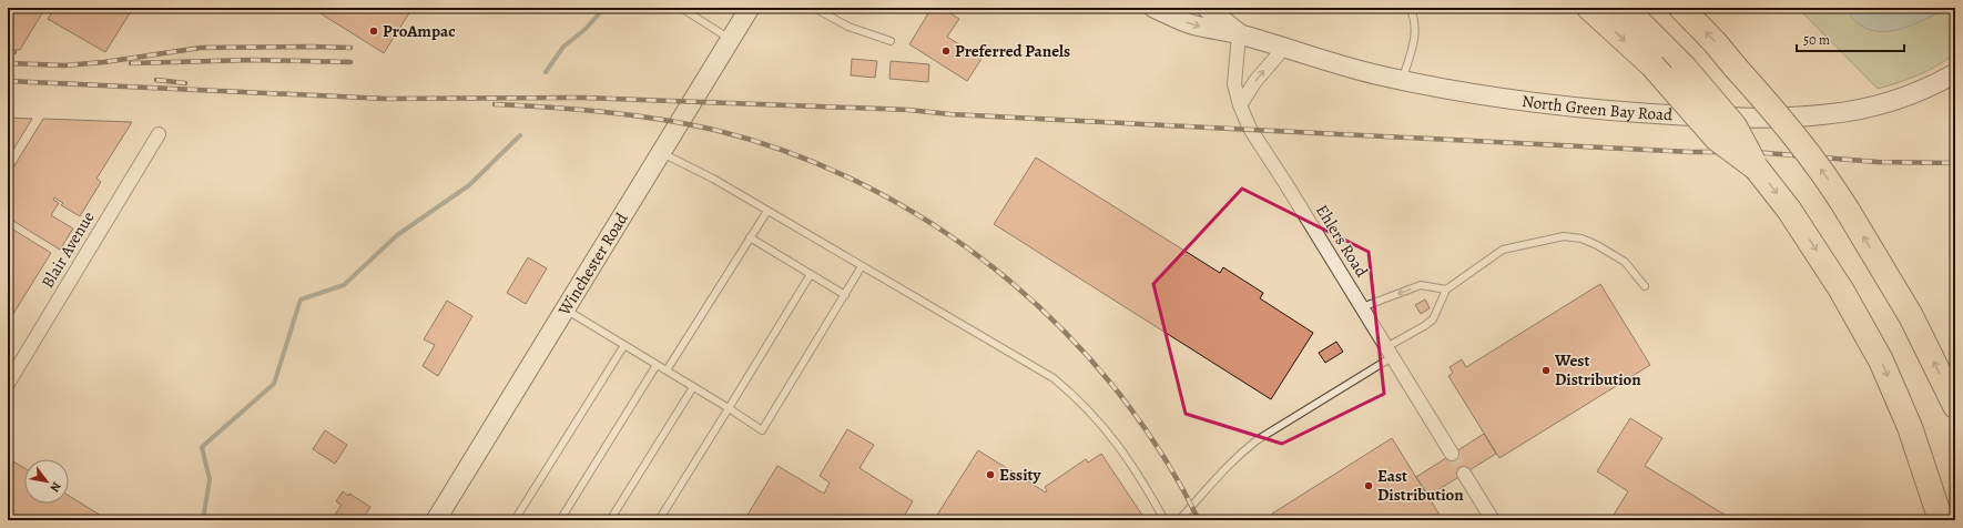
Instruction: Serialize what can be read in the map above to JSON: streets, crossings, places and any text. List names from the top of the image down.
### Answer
{
  "streets": {
    "street": [
      "North Green Bay Road",
      "Ehlers Road",
      "Blair Avenue",
      "Winchester Road"
    ]
  },
  "crossings": [
    ["North Green Bay Road", "Ehlers Road"]
  ],
  "places": [
    "ProAmpac",
    "Preferred Panels",
    "West Distribution",
    "Essity",
    "East Distribution"
  ],
  "scale_bar": "50 m",
  "north": "bottom right"
}
